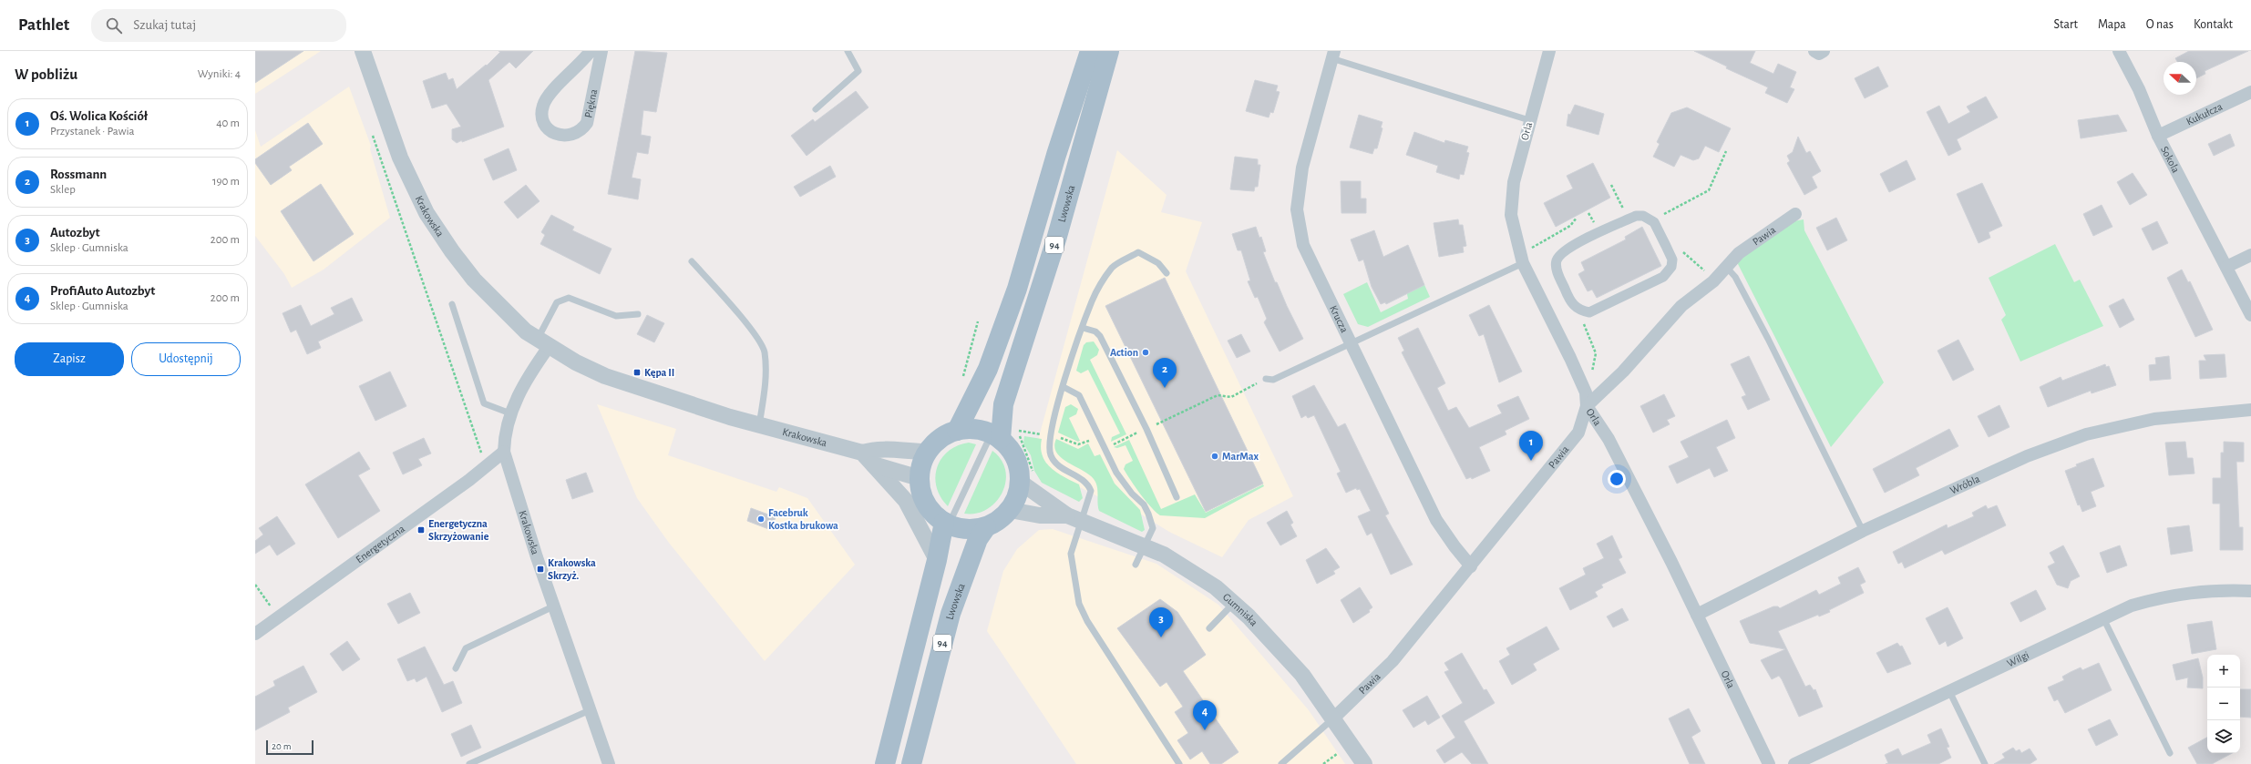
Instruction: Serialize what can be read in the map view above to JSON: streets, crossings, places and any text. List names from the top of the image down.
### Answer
{
  "streets": {
    "main road": ["Lwowska", "94"],
    "street": [
      "Piękna",
      "Kukułcza",
      "Orla",
      "Sokola",
      "Krakowska",
      "Pawia",
      "Krucza",
      "Wróbla",
      "Energetyczna",
      "Gumniska",
      "Wilgi"
    ]
  },
  "crossings": [
    ["Kukułcza", "Sokola"],
    ["Orla", "Pawia"],
    ["Orla", "Wróbla"],
    ["Lwowska", "94"],
    ["Krakowska", "Energetyczna"],
    ["Pawia", "Krucza"],
    ["Pawia", "Gumniska"]
  ],
  "places": {
    "other": ["Action", "MarMax", "Facebruk Kostka brukowa"],
    "transit": ["Kępa II", "Energetyczna Skrzyżowanie", "Krakowska Skrzyż."]
  },
  "scale_bar": "20 m",
  "north": "left",
  "page": {
    "header": "Pathlet",
    "search": "Szukaj tutaj",
    "nav": [
      "Start",
      "Mapa",
      "O nas",
      "Kontakt"
    ],
    "heading": ["W pobliżu", "Wyniki: 4"],
    "list": [
      {
        "mark": "1",
        "name": "Oś. Wolica Kościół",
        "note": "Przystanek · Pawia",
        "value": "40 m"
      },
      {
        "mark": "2",
        "name": "Rossmann",
        "note": "Sklep",
        "value": "190 m"
      },
      {
        "mark": "3",
        "name": "Autozbyt",
        "note": "Sklep · Gumniska",
        "value": "200 m"
      },
      {
        "mark": "4",
        "name": "ProfiAuto Autozbyt",
        "note": "Sklep · Gumniska",
        "value": "200 m"
      }
    ],
    "buttons": ["Zapisz", "Udostępnij"],
    "pins": [
      "2",
      "1",
      "3",
      "4"
    ],
    "map_buttons": ["+", "−"],
    "scale": "20 m"
  }
}
